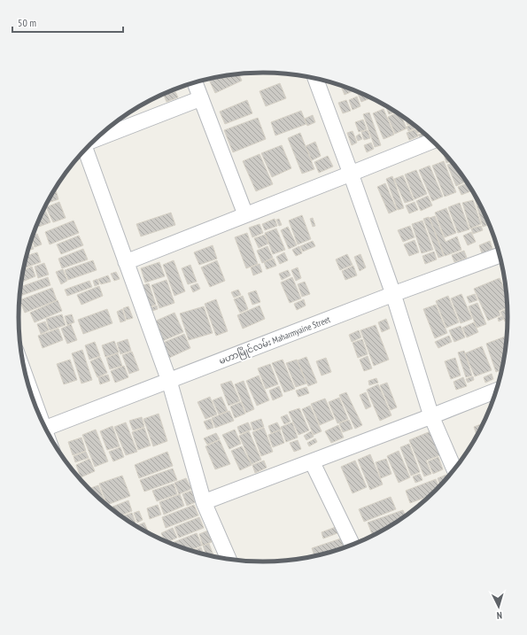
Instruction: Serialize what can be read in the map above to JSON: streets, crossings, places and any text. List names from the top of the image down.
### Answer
{
  "streets": {
    "street": ["မဟာမြိုင်လမ်း Maharmyaine Street"]
  },
  "scale_bar": "50 m",
  "north": "bottom"
}
